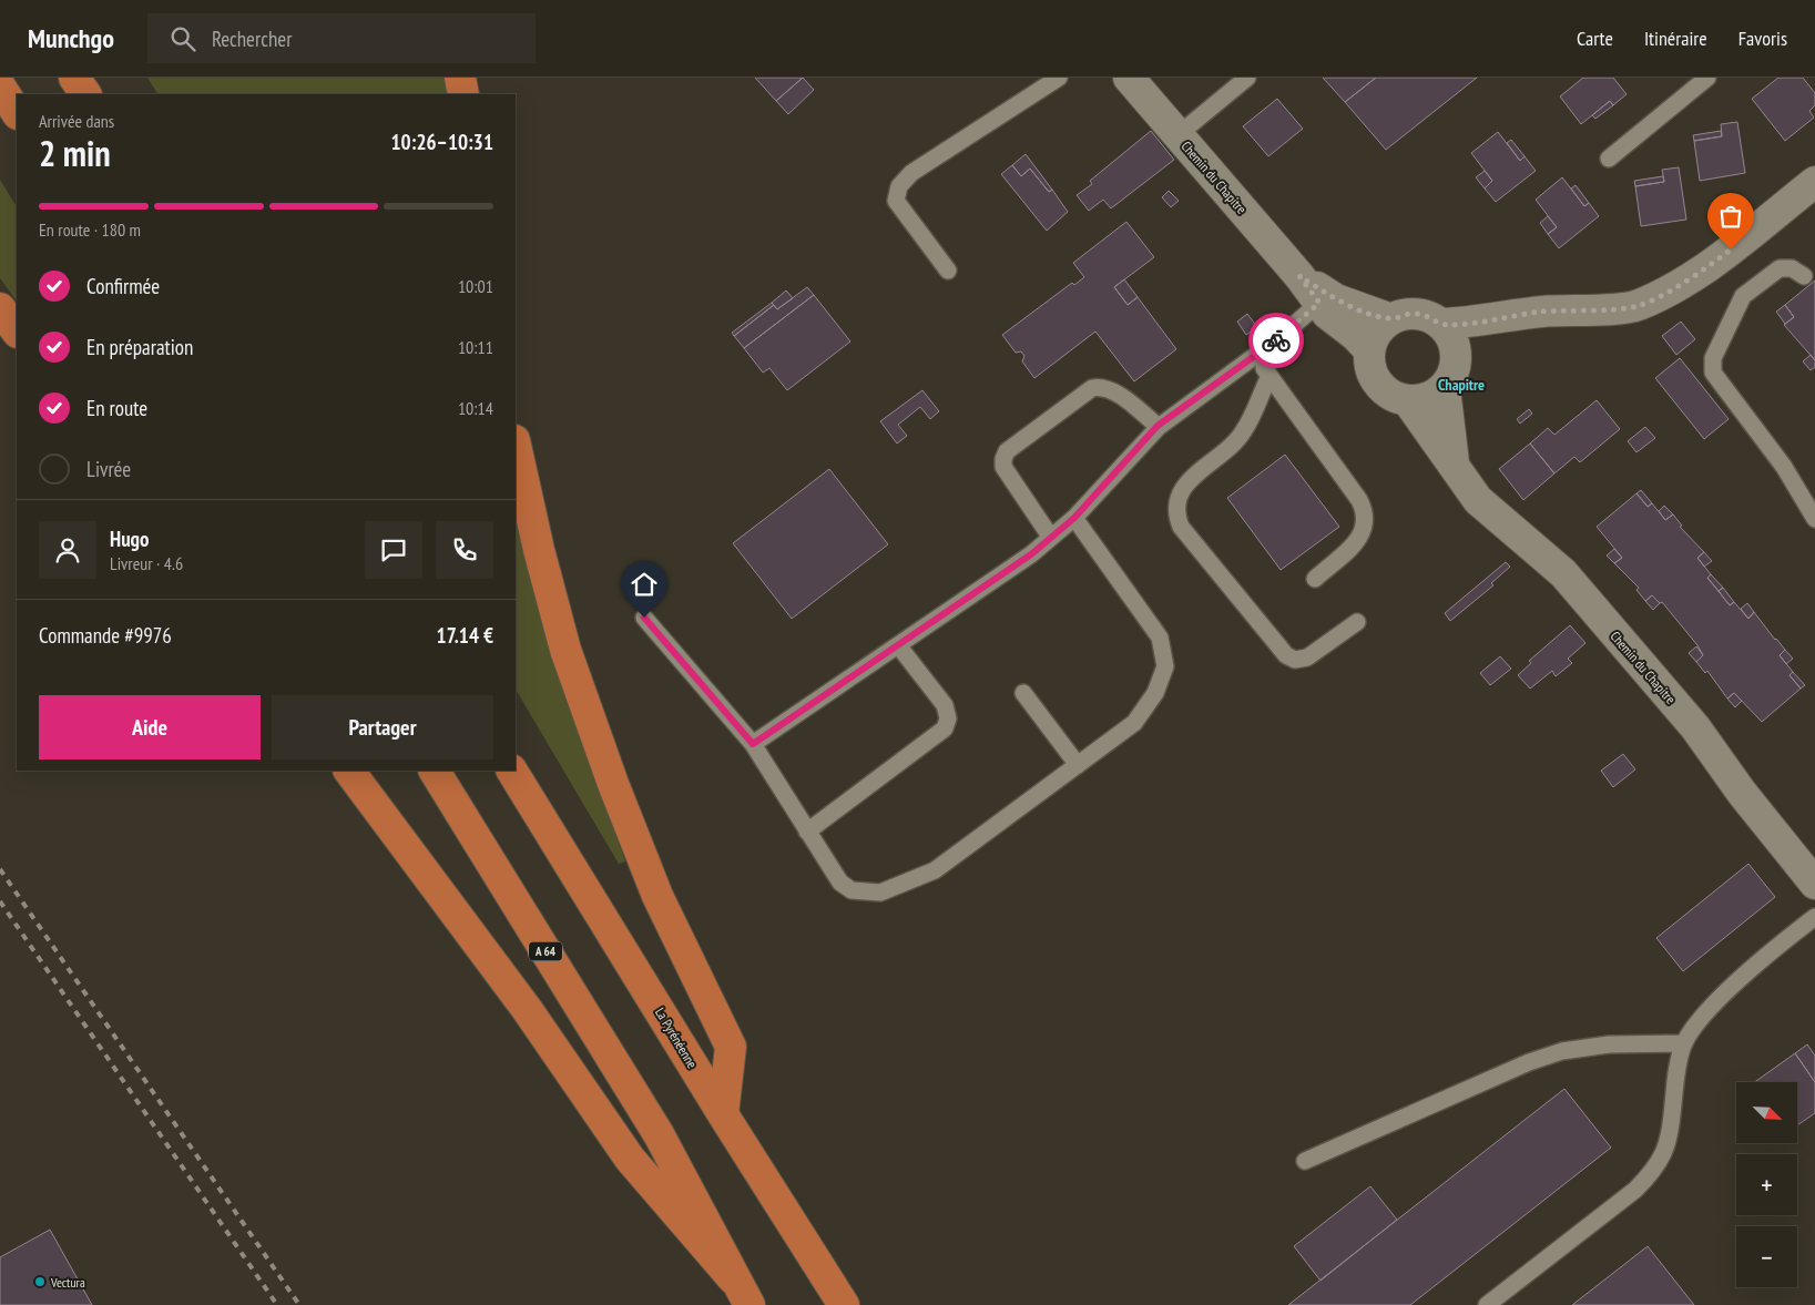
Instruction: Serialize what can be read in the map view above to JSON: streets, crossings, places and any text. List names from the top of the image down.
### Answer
{
  "streets": {
    "highway": ["A 64", "La Pyrénéenne"],
    "street": ["Chemin du Chapitre"]
  },
  "districts": ["Chapitre"],
  "places": ["Vectura"],
  "north": "bottom right",
  "page": {
    "header": "Munchgo",
    "search": "Rechercher",
    "nav": ["Carte", "Itinéraire", "Favoris"],
    "heading": ["2 min", "Arrivée dans", "10:26–10:31"],
    "panel": [
      "Hugo",
      "Livreur · 4.6",
      "Commande #9976",
      "17.14 €"
    ],
    "bar": "En route · 180 m",
    "list": [
      ["Confirmée", "10:01"],
      ["En préparation", "10:11"],
      ["En route", "10:14"],
      "Livrée"
    ],
    "buttons": ["Aide", "Partager"],
    "map_buttons": ["+", "−"]
  }
}
